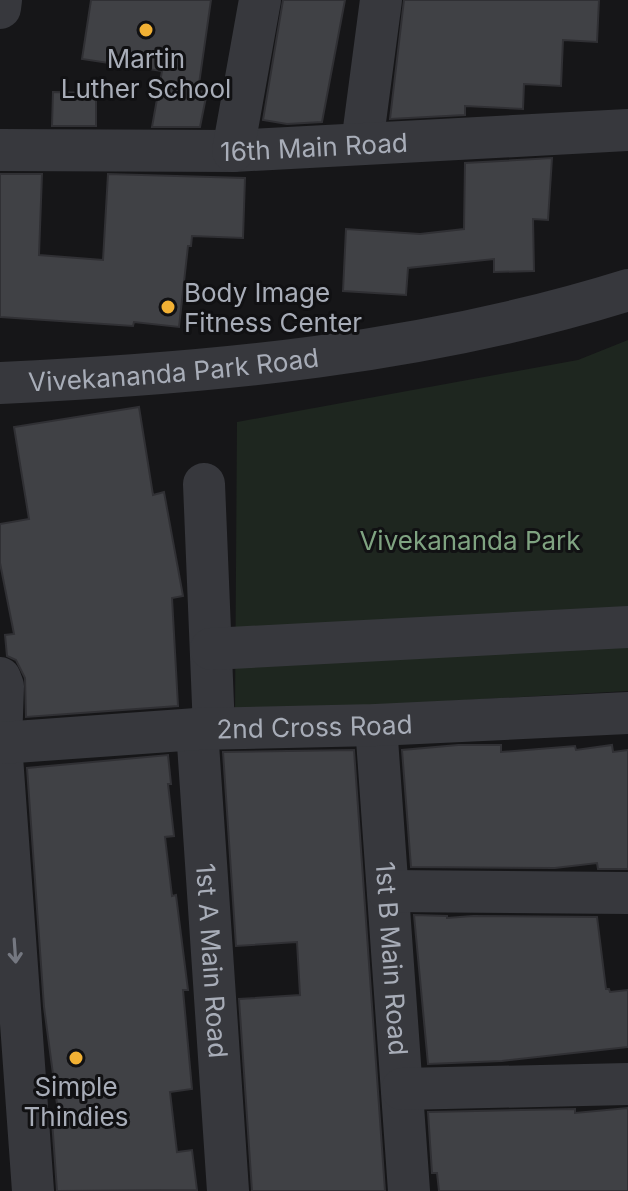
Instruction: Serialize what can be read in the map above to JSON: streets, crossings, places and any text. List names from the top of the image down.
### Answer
{
  "streets": {
    "street": [
      "16th Main Road",
      "Vivekananda Park Road",
      "2nd Cross Road",
      "1st B Main Road",
      "1st A Main Road"
    ]
  },
  "crossings": [
    ["2nd Cross Road", "1st B Main Road"],
    ["2nd Cross Road", "1st A Main Road"]
  ],
  "parks": ["Vivekananda Park"],
  "places": ["Martin Luther School", "Body Image Fitness Center", "Simple Thindies"]
}
